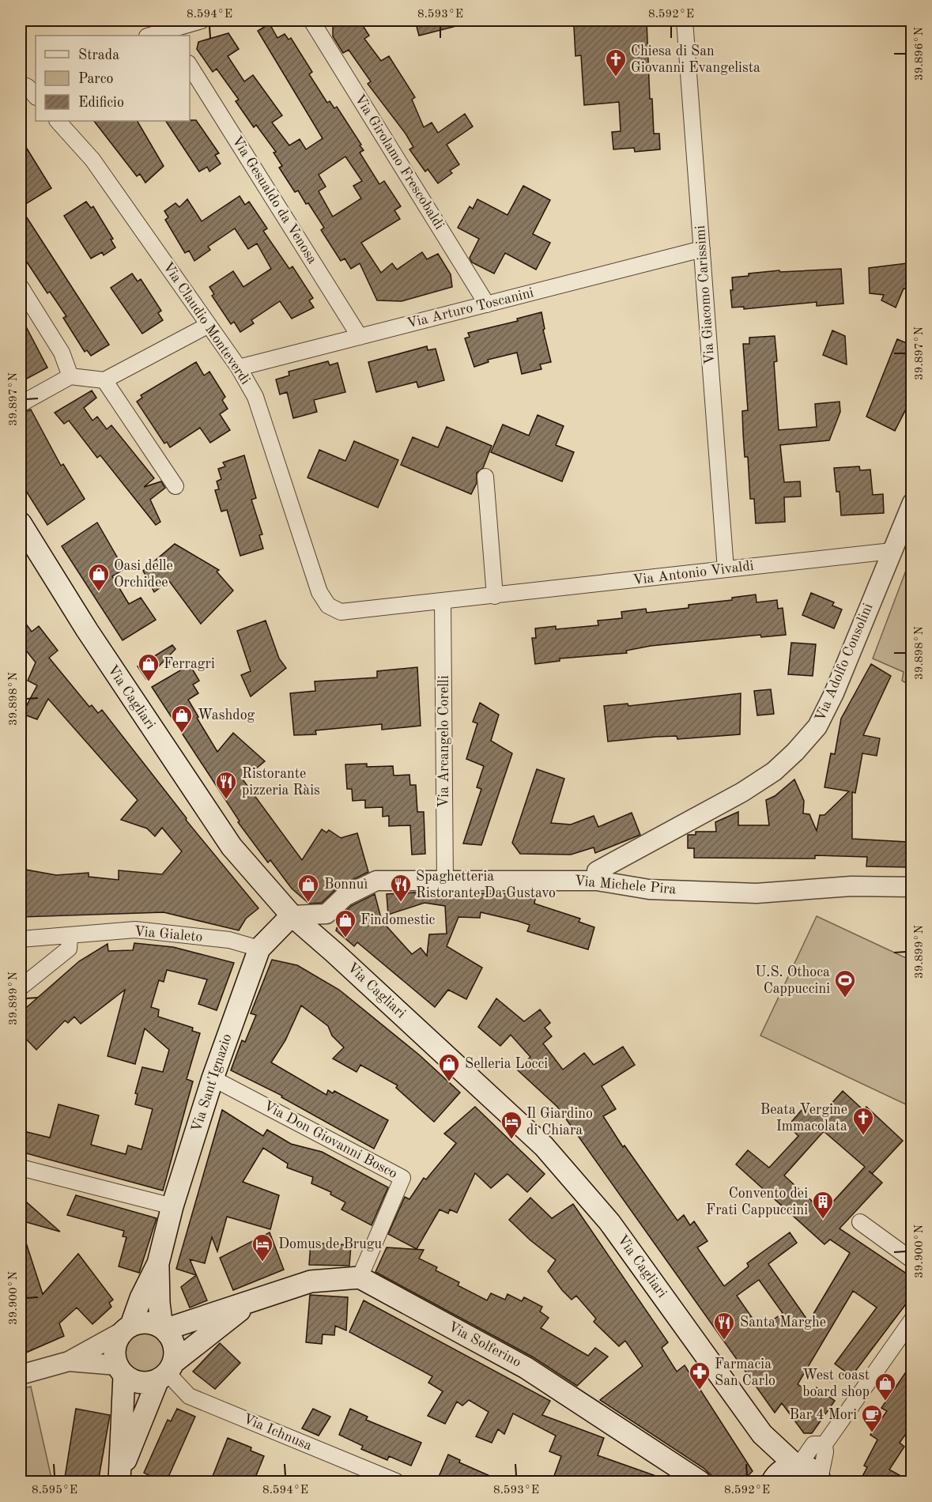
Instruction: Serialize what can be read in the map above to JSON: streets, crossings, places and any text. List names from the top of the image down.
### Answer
{
  "streets": {
    "main road": ["Via Cagliari", "Via Sant'Ignazio", "Via Solferino"],
    "street": [
      "Via Girolamo Frescobaldi",
      "Via Gesualdo da Venosa",
      "Via Giacomo Carissimi",
      "Via Arturo Toscanini",
      "Via Claudio Monteverdi",
      "Via Antonio Vivaldi",
      "Via Adolfo Consolini",
      "Via Arcangelo Corelli",
      "Via Michele Pira",
      "Via Gialeto",
      "Via Don Giovanni Bosco",
      "Via Ichnusa"
    ]
  },
  "crossings": [
    ["Via Girolamo Frescobaldi", "Via Arturo Toscanini"],
    ["Via Gesualdo da Venosa", "Via Arturo Toscanini"],
    ["Via Giacomo Carissimi", "Via Arturo Toscanini"],
    ["Via Giacomo Carissimi", "Via Antonio Vivaldi"],
    ["Via Arturo Toscanini", "Via Claudio Monteverdi"],
    ["Via Claudio Monteverdi", "Via Antonio Vivaldi"],
    ["Via Antonio Vivaldi", "Via Adolfo Consolini"],
    ["Via Antonio Vivaldi", "Via Arcangelo Corelli"],
    ["Via Adolfo Consolini", "Via Michele Pira"],
    ["Via Cagliari", "Via Michele Pira"],
    ["Via Cagliari", "Via Sant'Ignazio"],
    ["Via Arcangelo Corelli", "Via Michele Pira"],
    ["Via Michele Pira", "Via Sant'Ignazio"],
    ["Via Gialeto", "Via Sant'Ignazio"],
    ["Via Sant'Ignazio", "Via Don Giovanni Bosco"],
    ["Via Sant'Ignazio", "Via Ichnusa"],
    ["Via Don Giovanni Bosco", "Via Solferino"]
  ],
  "places": {
    "church": ["Chiesa di San Giovanni Evangelista", "Beata Vergine Immacolata"],
    "shop": [
      "Oasi delle Orchidee",
      "Ferragri",
      "Washdog",
      "Bonnuì",
      "Findomestic",
      "Selleria Locci",
      "West coast board shop"
    ],
    "restaurant": ["Ristorante pizzeria Ràis", "Spaghetteria Ristorante Da Gustavo", "Santa Marghe"],
    "sports": ["U.S. Othoca Cappuccini"],
    "hotel": ["Il Giardino di Chiara", "Domus de Brugu"],
    "building": ["Convento dei Frati Cappuccini"],
    "pharmacy": ["Farmacia San Carlo"],
    "cafe": ["Bar 4 Mori"]
  },
  "legend": ["Strada", "Parco", "Edificio"],
  "coordinates": [
    "8.594°E",
    "8.593°E",
    "8.592°E",
    "39.896°N",
    "39.897°N",
    "39.898°N",
    "39.899°N",
    "39.900°N",
    "8.595°E"
  ]
}
